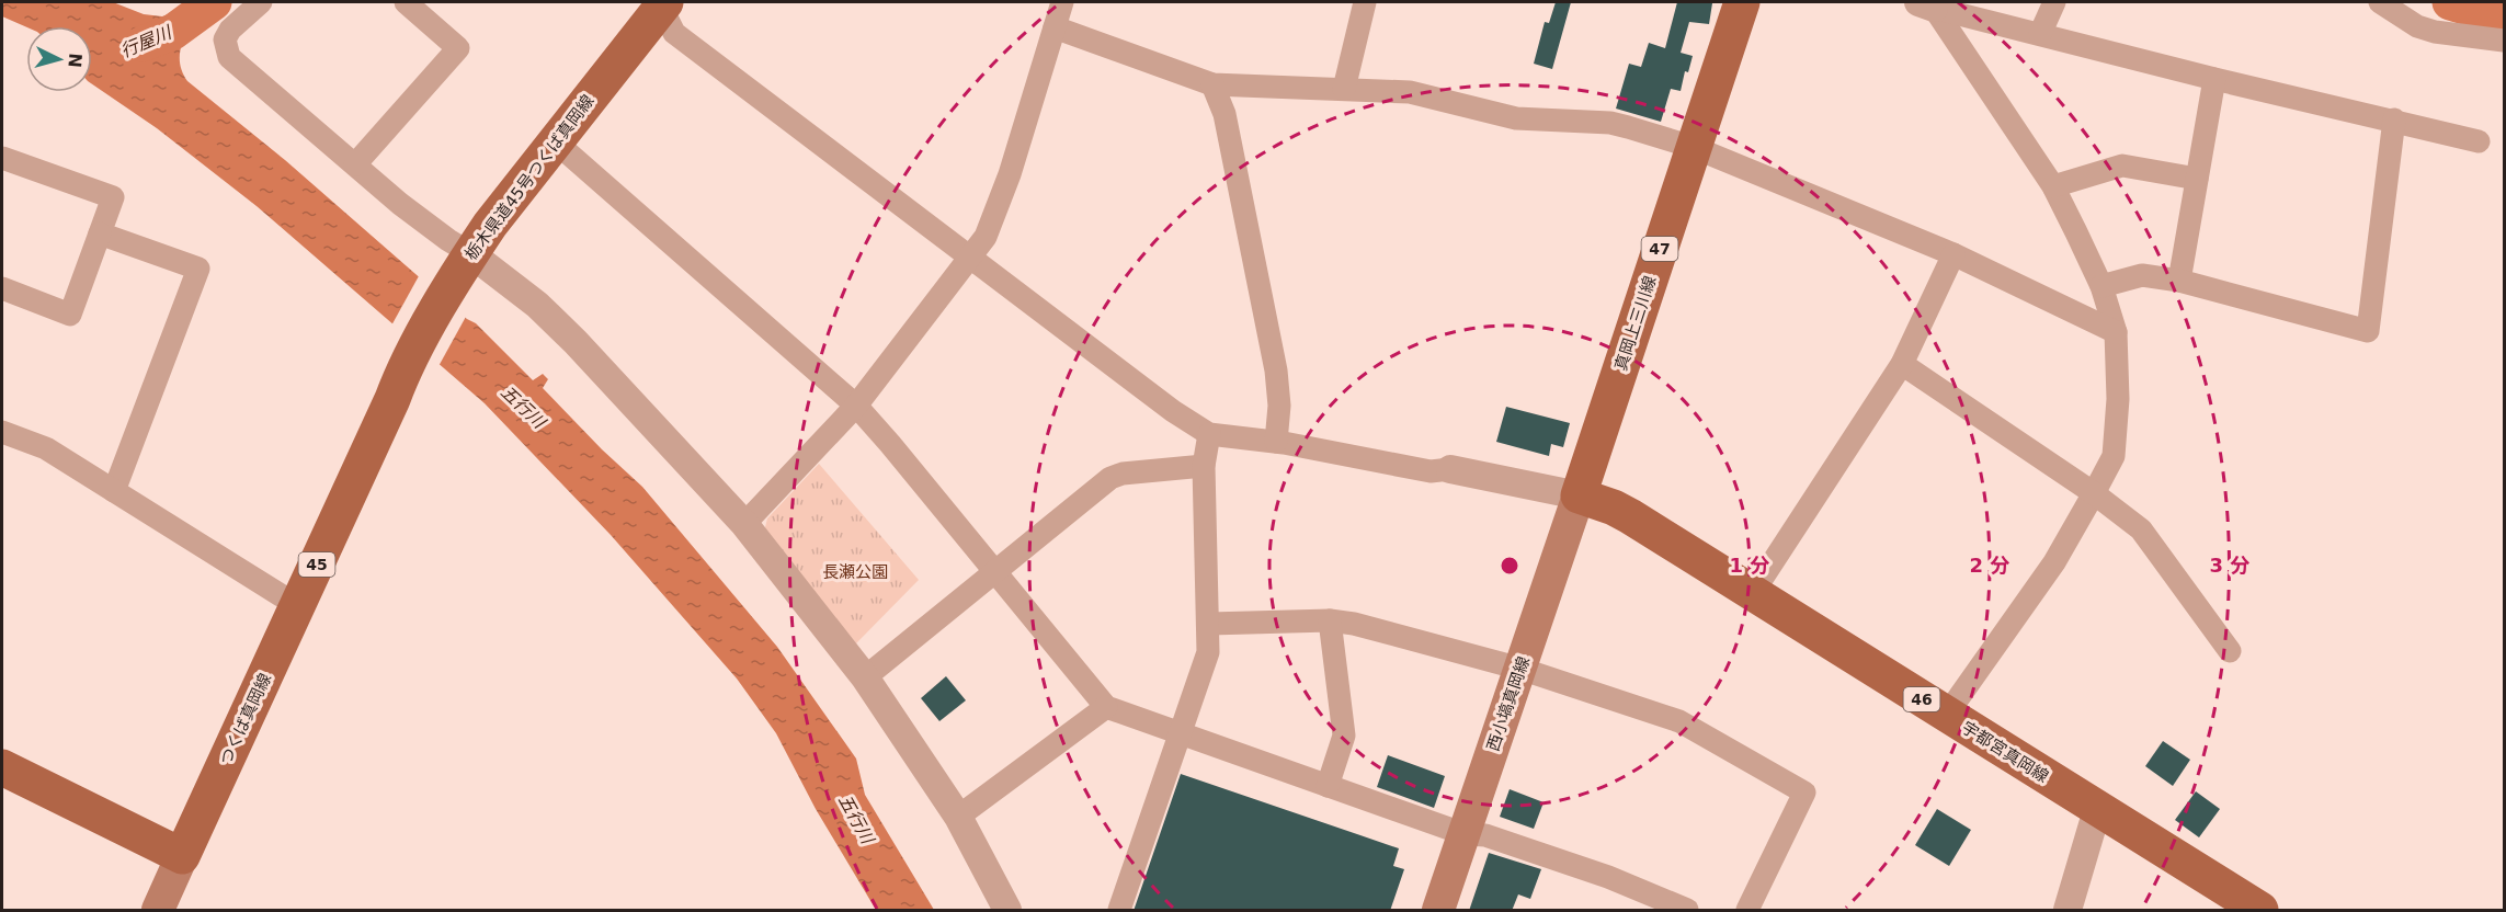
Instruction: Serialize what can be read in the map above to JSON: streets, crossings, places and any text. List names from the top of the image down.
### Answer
{
  "streets": {
    "main road": [
      "栃木県道45号つくば真岡線",
      "47",
      "真岡上三川線",
      "45",
      "46",
      "西小塙真岡線",
      "つくば真岡線",
      "宇都宮真岡線"
    ]
  },
  "crossings": [
    ["栃木県道45号つくば真岡線", "つくば真岡線"],
    ["真岡上三川線", "西小塙真岡線"],
    ["真岡上三川線", "宇都宮真岡線"],
    ["西小塙真岡線", "宇都宮真岡線"]
  ],
  "water": ["行屋川", "五行川"],
  "parks": ["長瀬公園"],
  "north": "right",
  "rings": ["1 分", "2 分", "3 分"]
}
